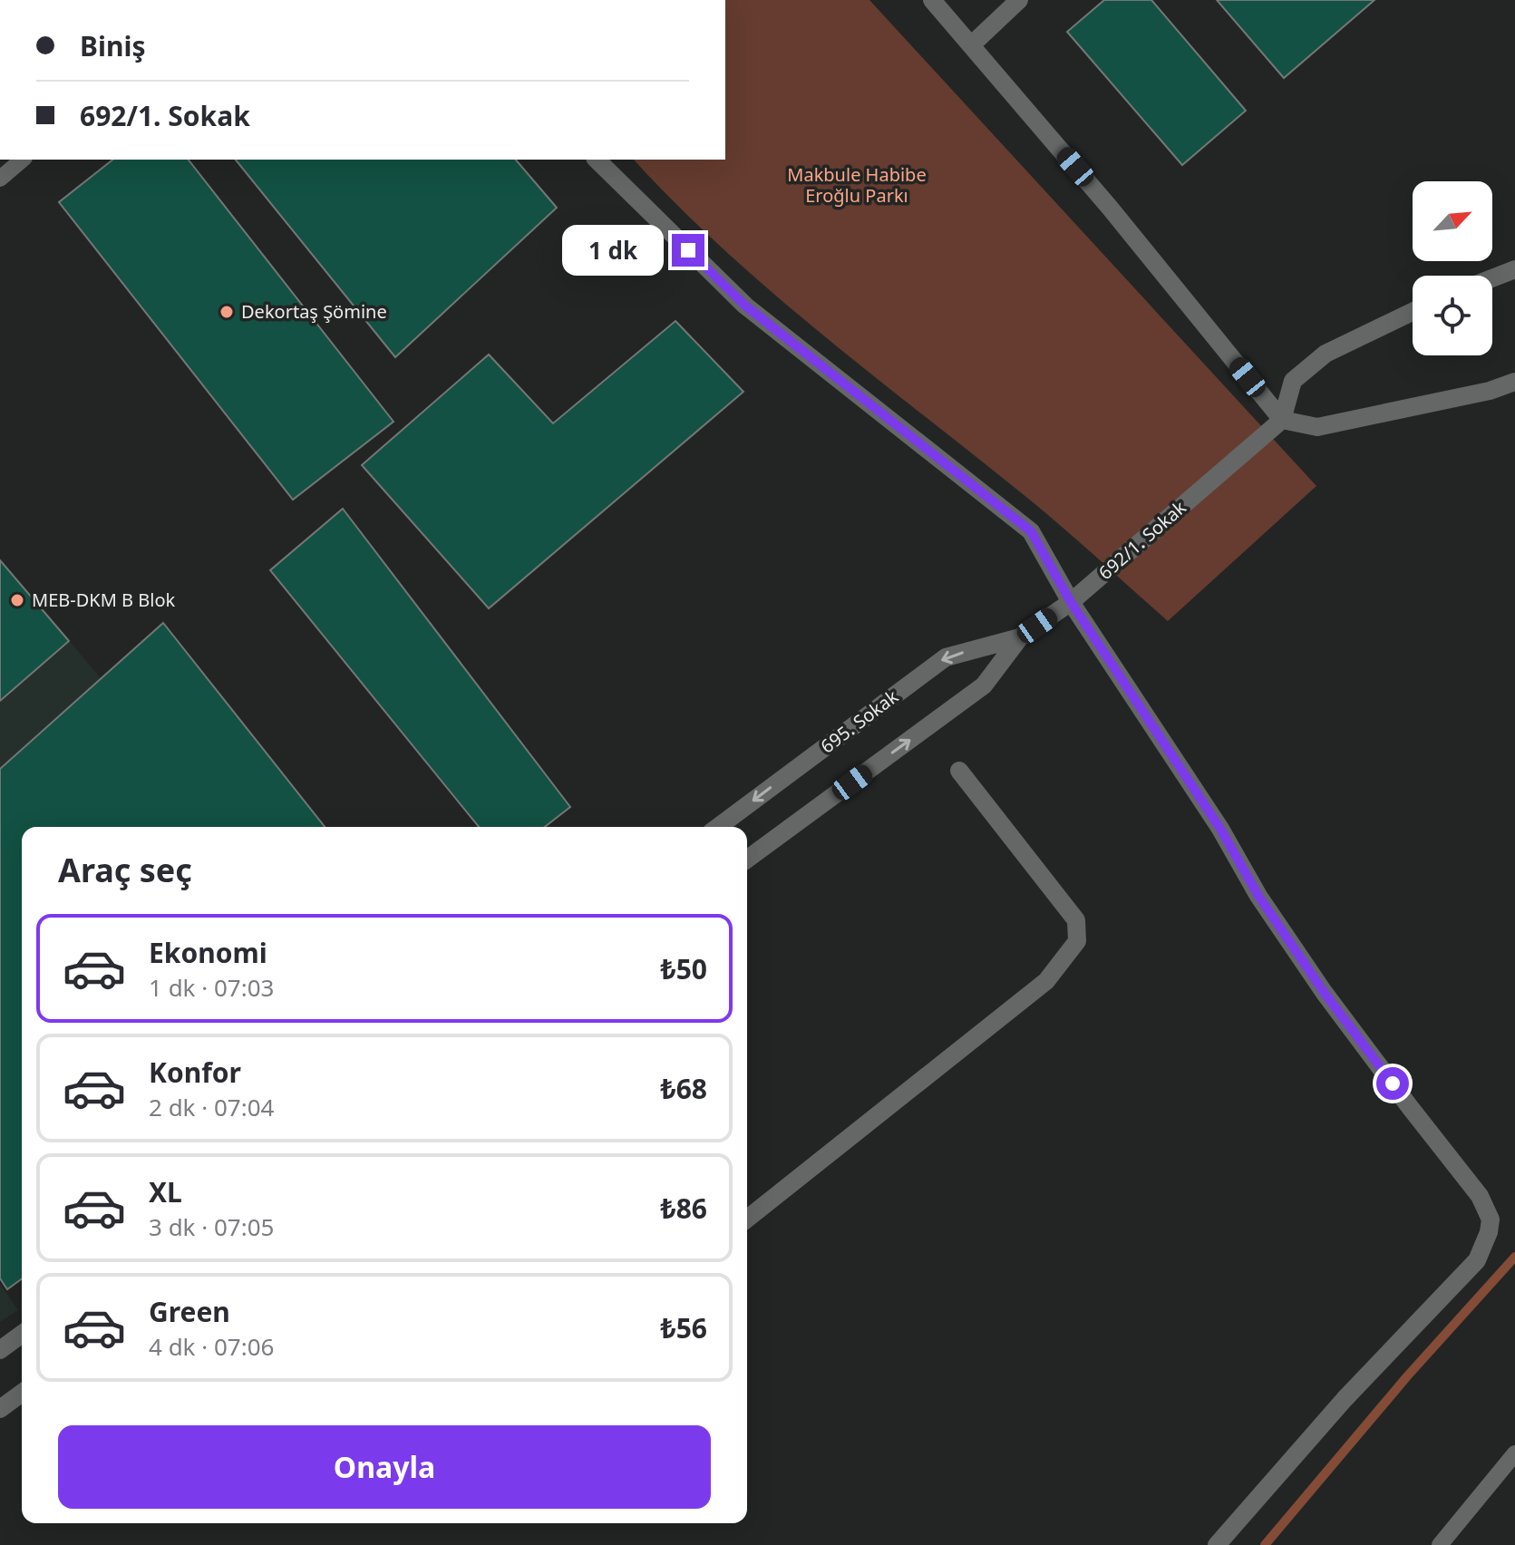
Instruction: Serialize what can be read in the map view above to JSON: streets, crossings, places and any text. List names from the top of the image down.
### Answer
{
  "streets": {
    "street": ["692/1. Sokak", "695. Sokak"]
  },
  "crossings": [
    ["692/1. Sokak", "695. Sokak"]
  ],
  "parks": ["Makbule Habibe Eroğlu Parkı"],
  "places": ["Dekortaş Şömine", "MEB-DKM B Blok"],
  "north": "top right",
  "page": {
    "banner": ["Biniş", "692/1. Sokak"],
    "bubble": "1 dk",
    "heading": "Araç seç",
    "list": [
      {
        "name": "Ekonomi",
        "note": "1 dk · 07:03",
        "value": "₺50"
      },
      {
        "name": "Konfor",
        "note": "2 dk · 07:04",
        "value": "₺68"
      },
      {
        "name": "XL",
        "note": "3 dk · 07:05",
        "value": "₺86"
      },
      {
        "name": "Green",
        "note": "4 dk · 07:06",
        "value": "₺56"
      }
    ],
    "buttons": "Onayla"
  }
}
